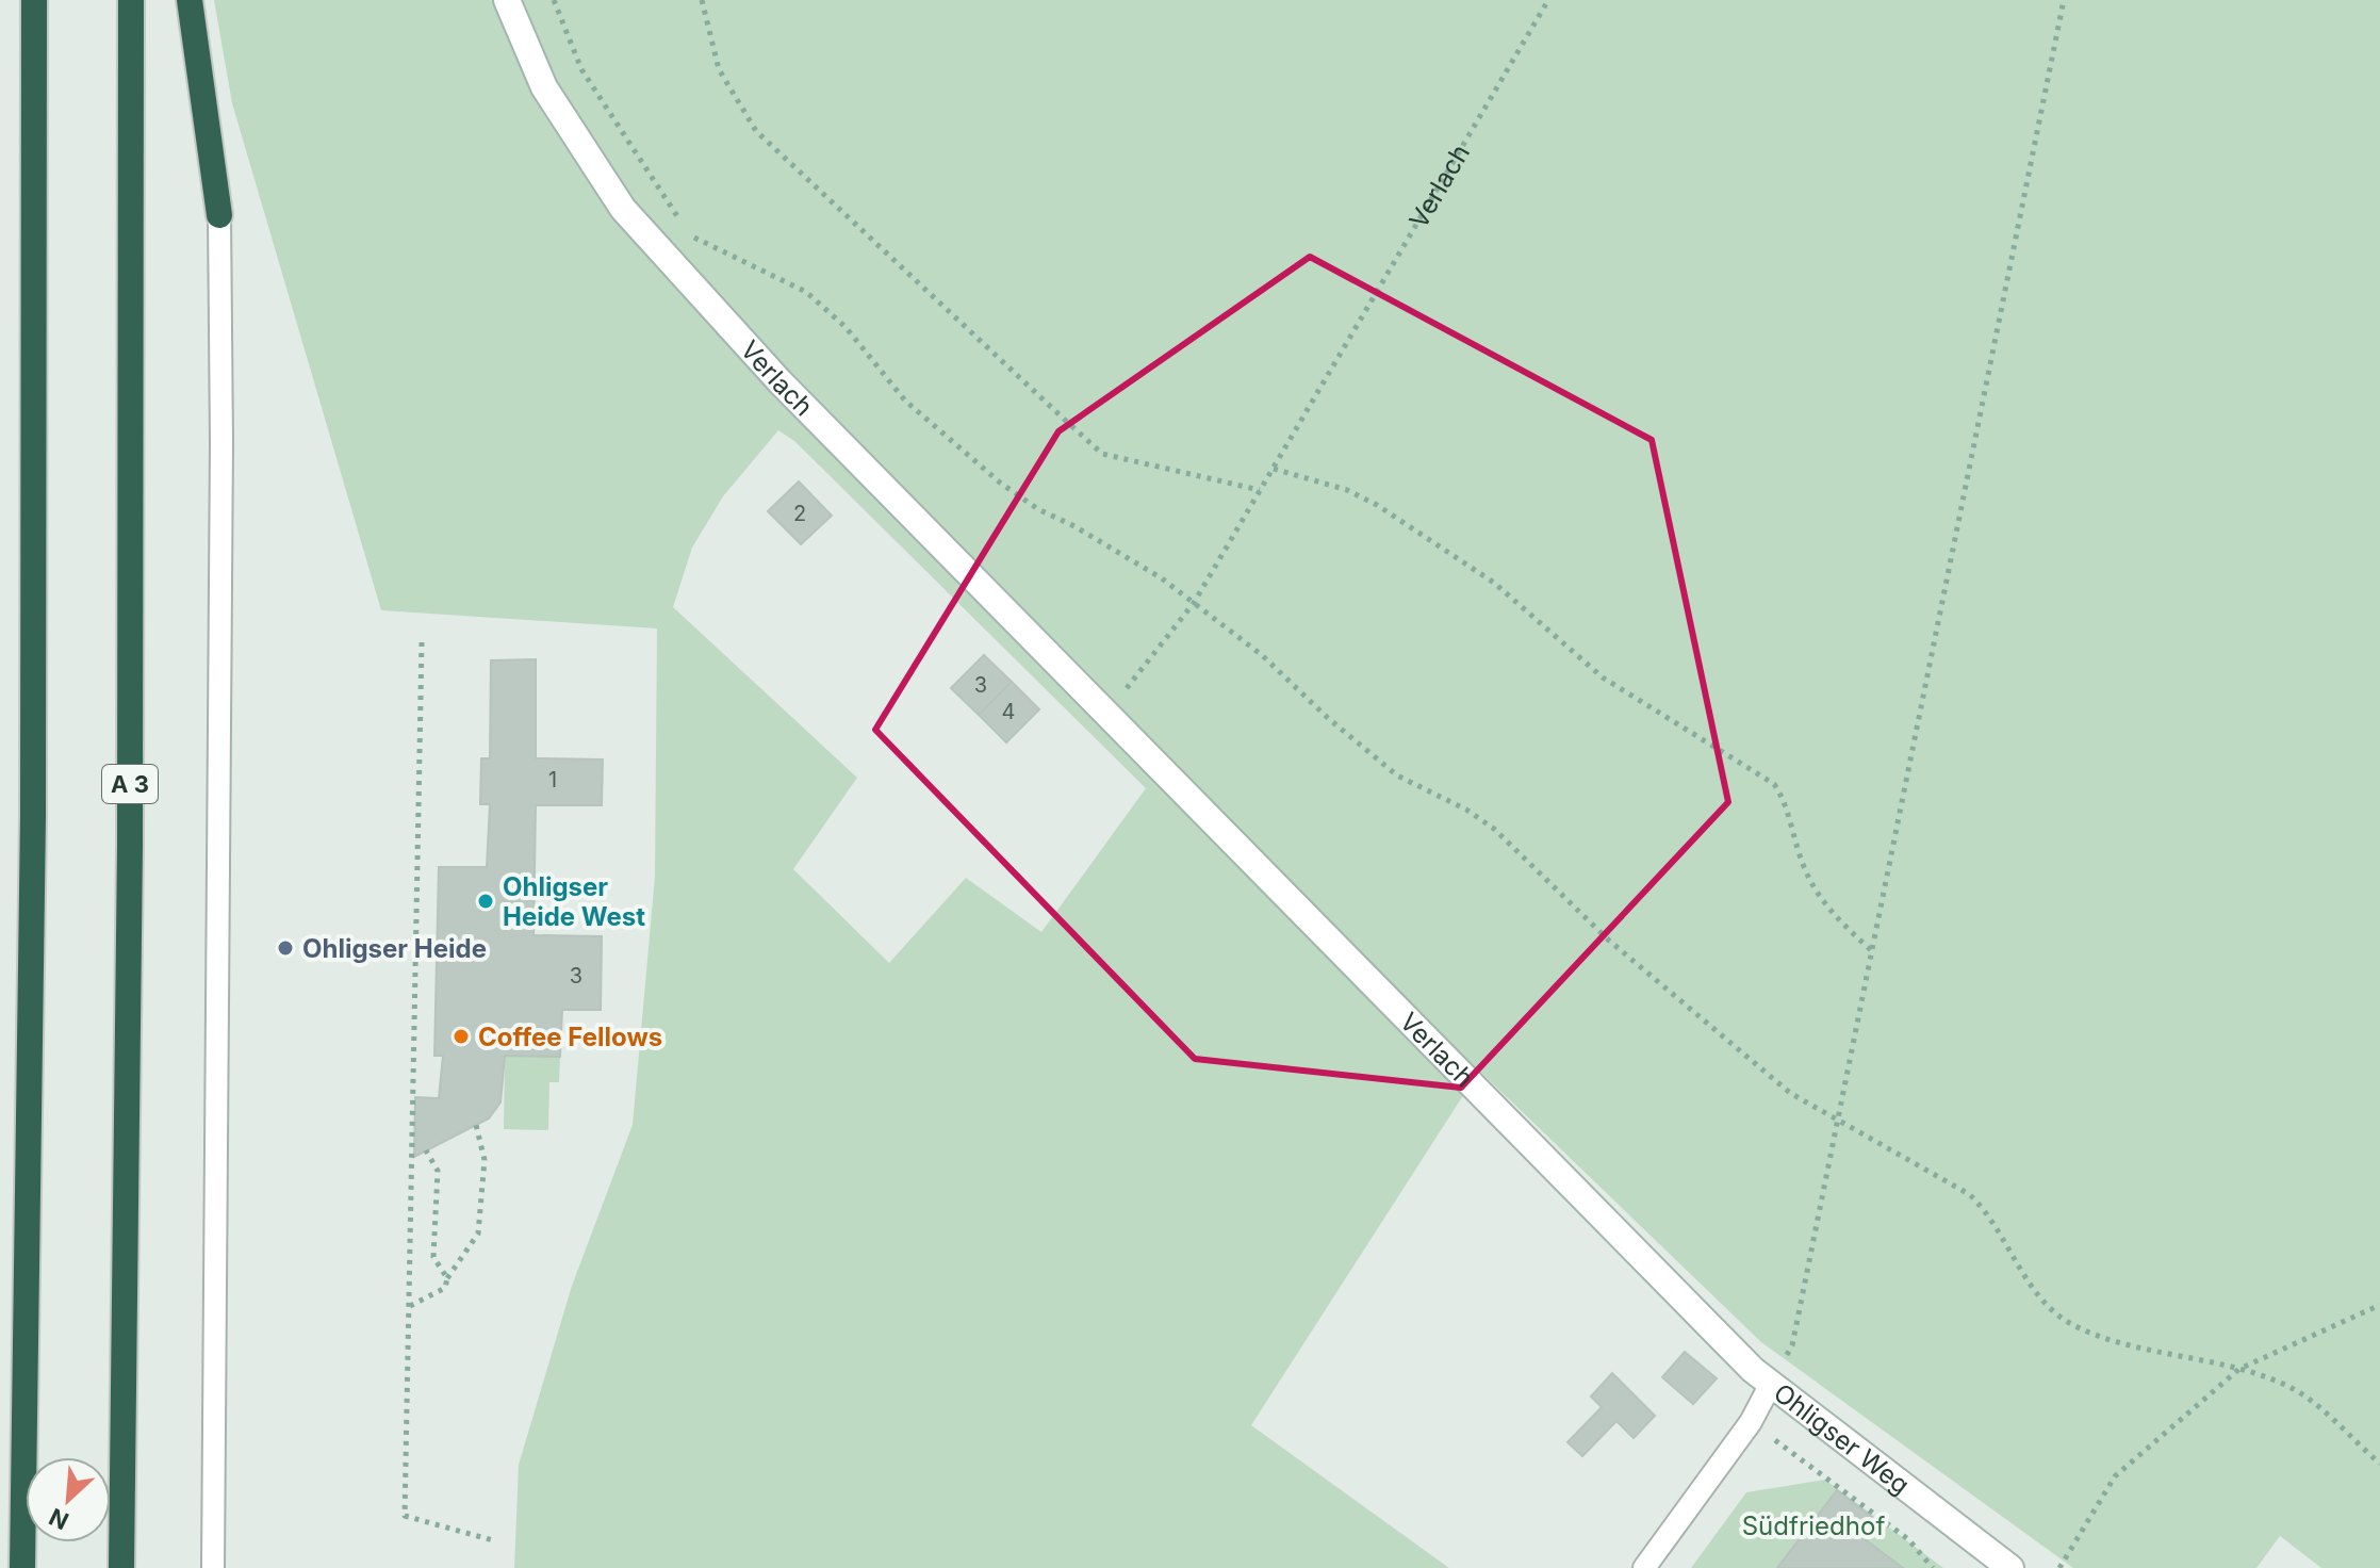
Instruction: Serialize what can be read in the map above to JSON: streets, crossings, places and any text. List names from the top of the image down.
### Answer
{
  "streets": {
    "highway": ["A 3"],
    "street": ["Verlach", "Ohligser Weg"]
  },
  "crossings": [
    ["Verlach", "Ohligser Weg"]
  ],
  "parks": ["Südfriedhof"],
  "places": ["Ohligser Heide West", "Ohligser Heide", "Coffee Fellows"],
  "house_numbers": [
    "2",
    "3",
    "4",
    "1",
    "3"
  ],
  "north": "bottom left"
}
